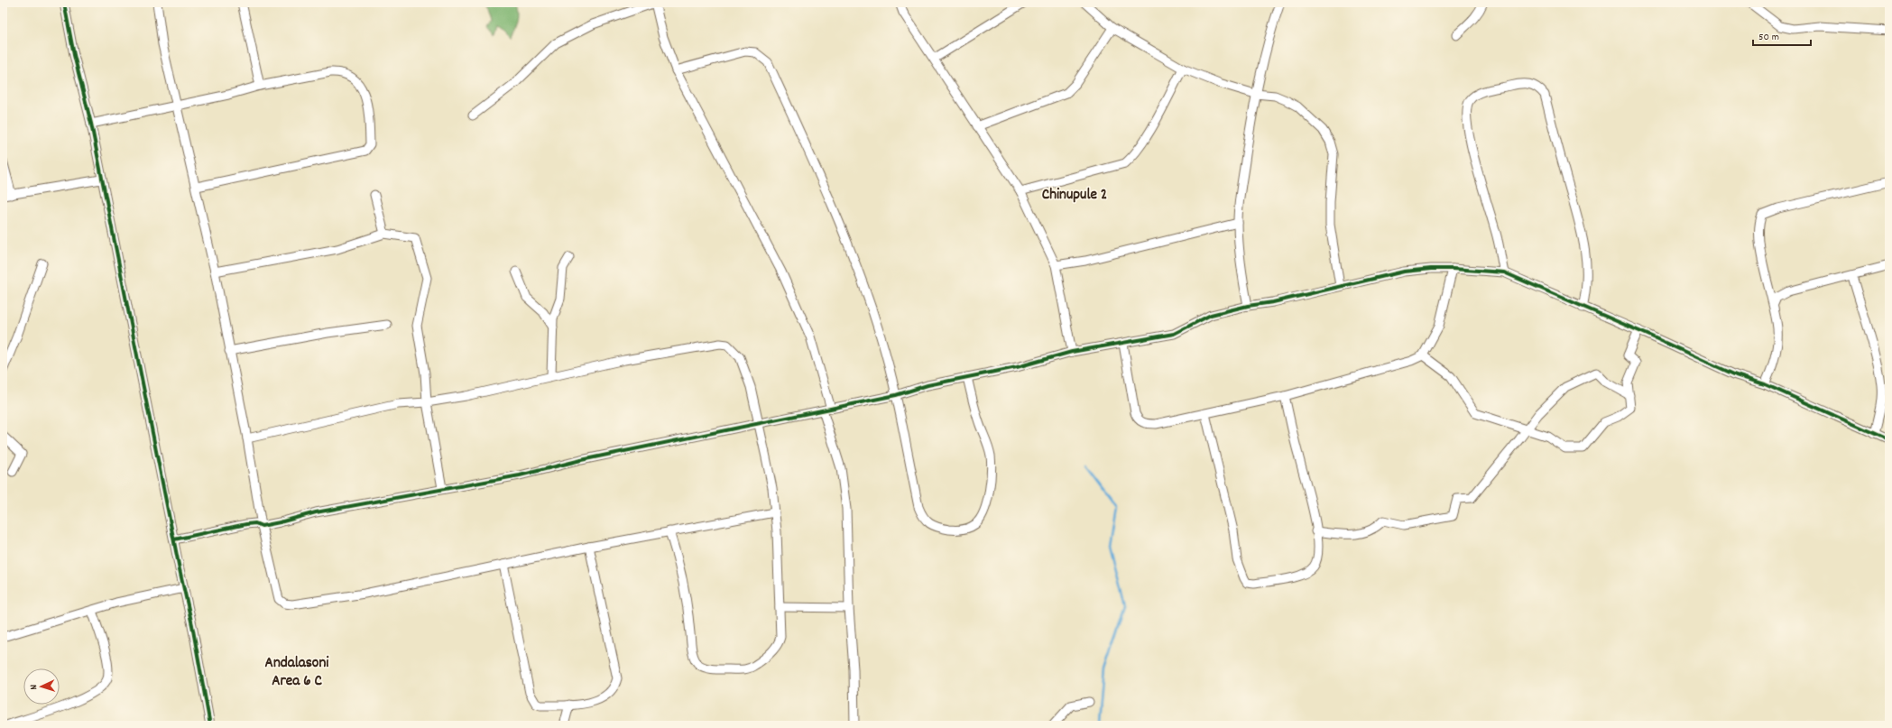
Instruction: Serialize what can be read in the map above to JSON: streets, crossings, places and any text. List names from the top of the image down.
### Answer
{
  "districts": ["Chinupule 2", "Andalasoni Area 6 C"],
  "scale_bar": "50 m",
  "north": "left"
}
